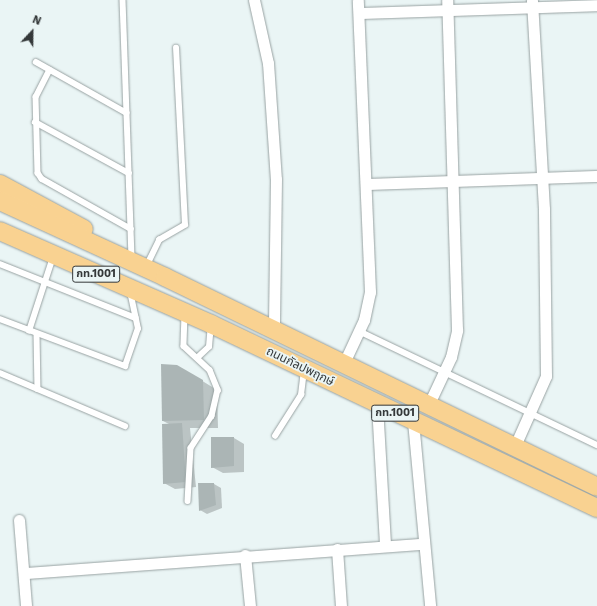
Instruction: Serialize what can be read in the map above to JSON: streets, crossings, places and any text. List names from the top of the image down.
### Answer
{
  "streets": {
    "main road": ["กท.1001", "ถนนกัลปพฤกษ์"]
  },
  "north": "top"
}
